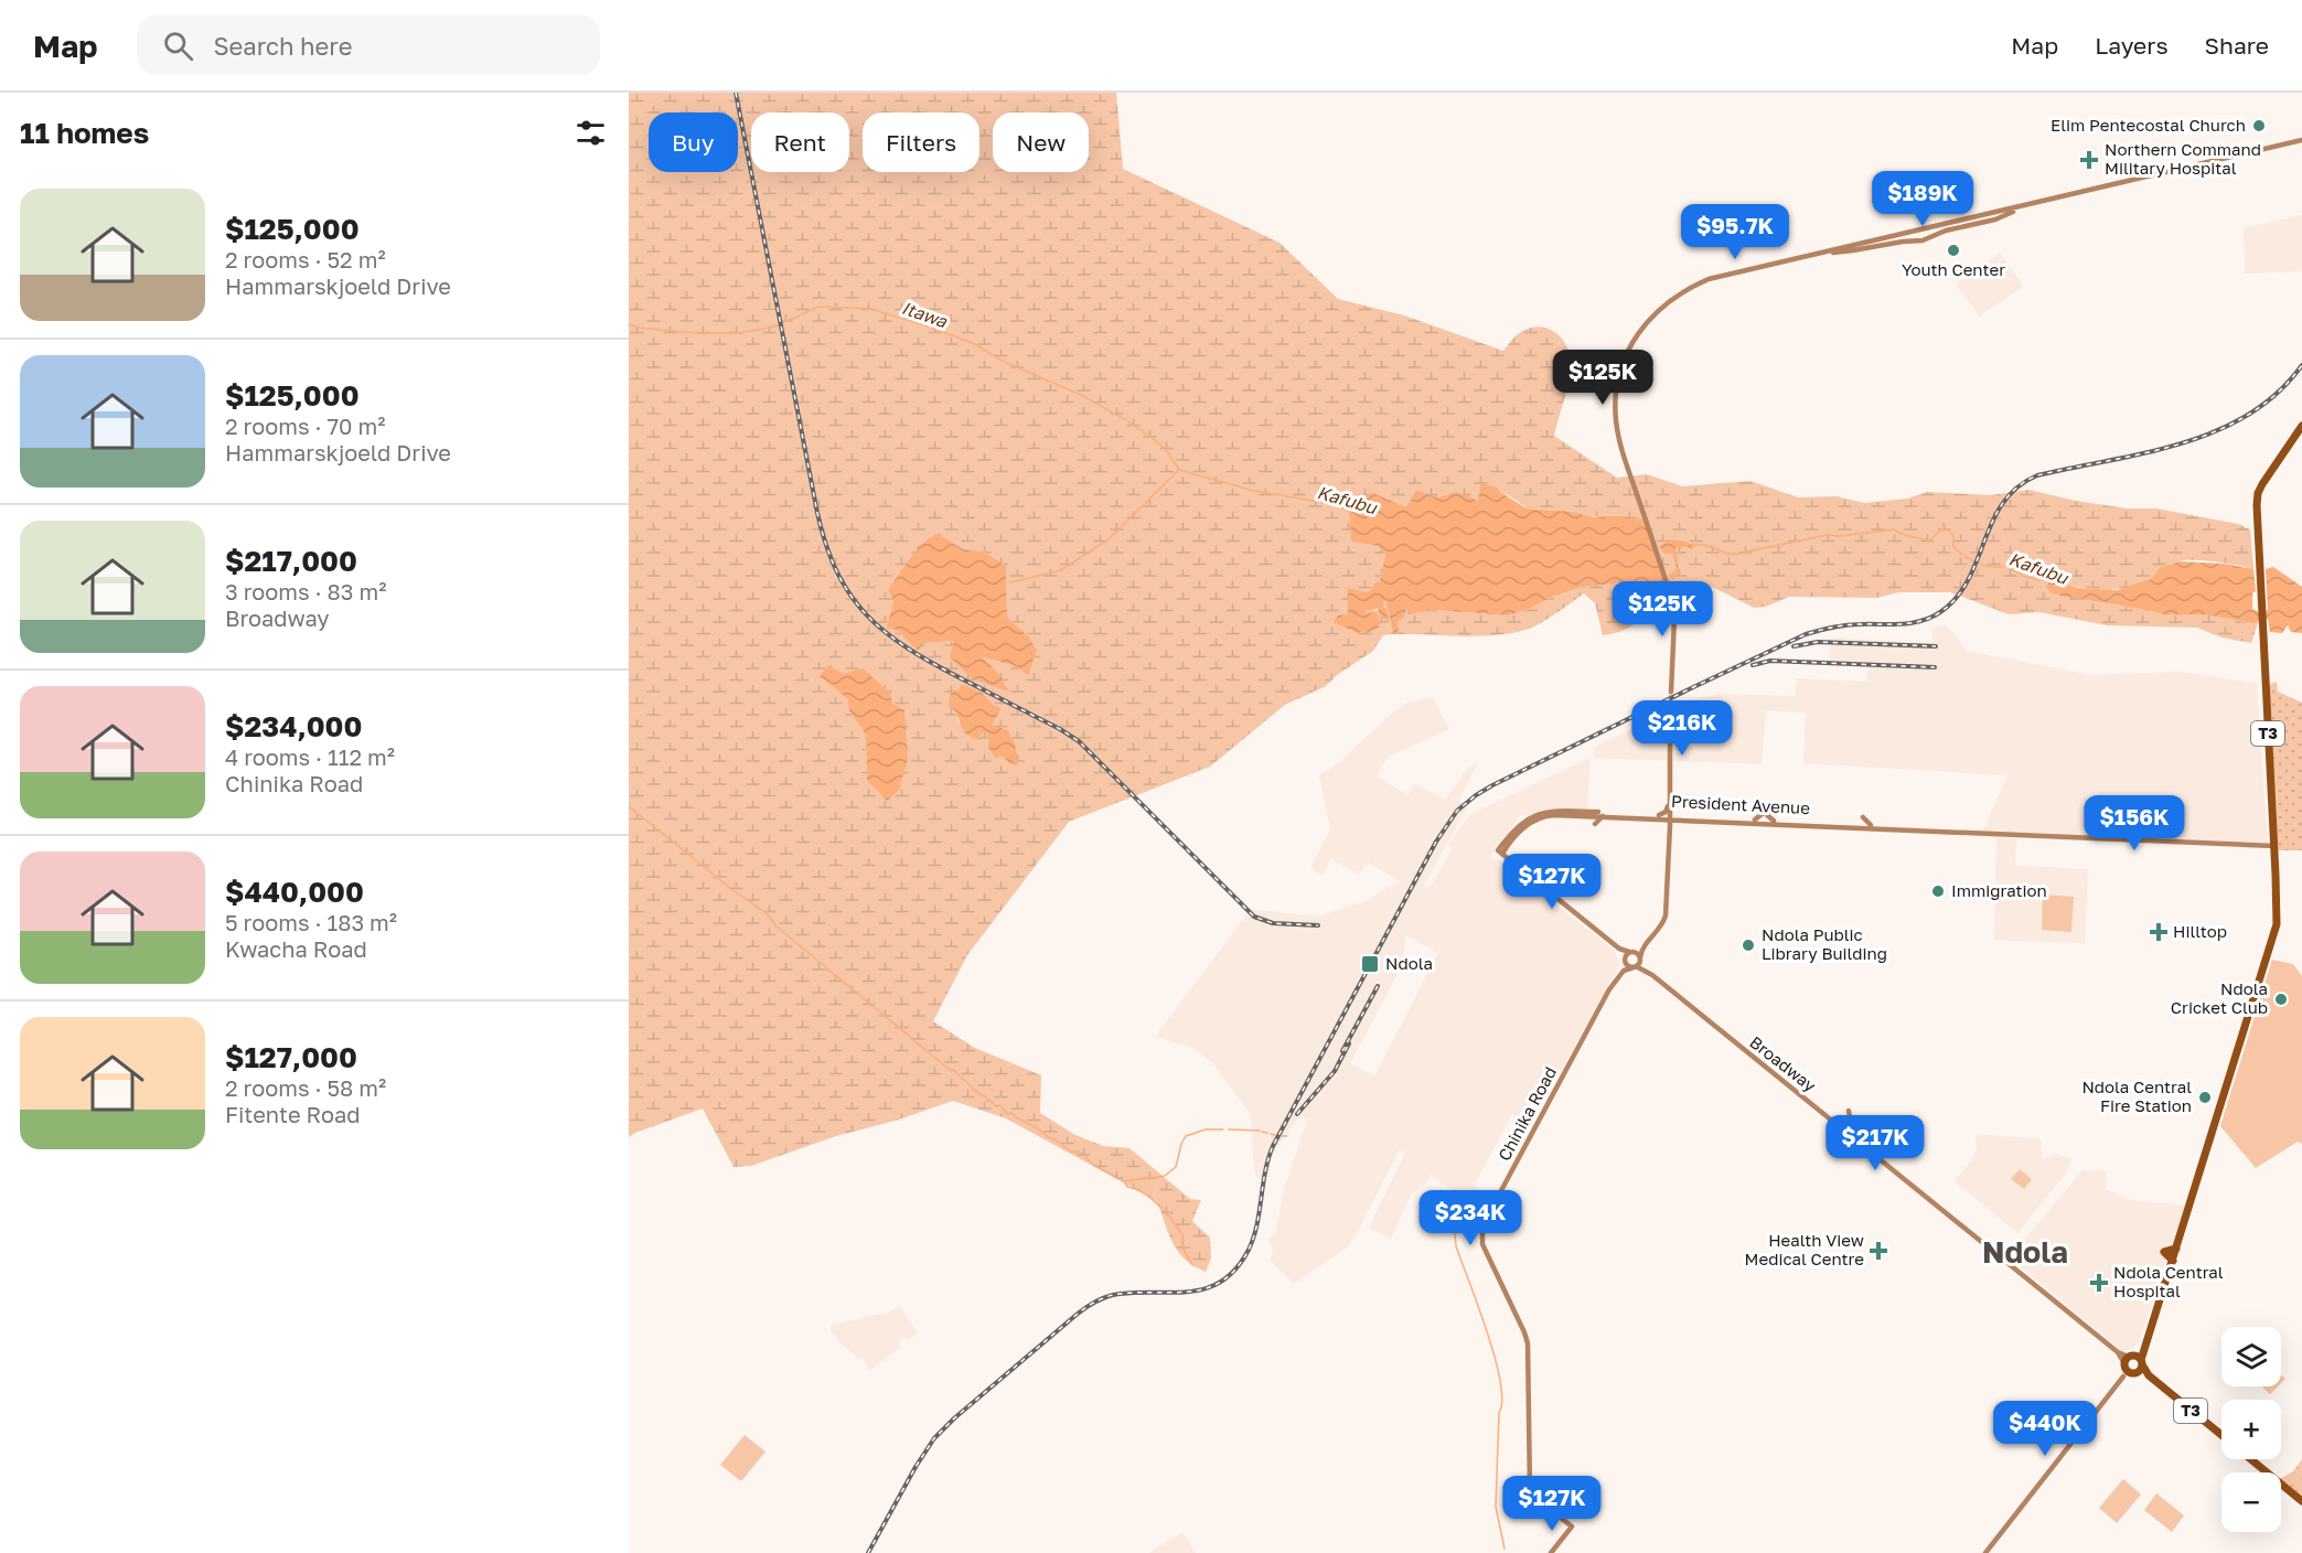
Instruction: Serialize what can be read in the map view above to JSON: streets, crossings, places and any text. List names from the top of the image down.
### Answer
{
  "streets": {
    "highway": ["T3"],
    "main road": ["President Avenue", "Broadway", "Chinika Road"]
  },
  "crossings": [
    ["T3", "President Avenue"]
  ],
  "districts": ["Ndola"],
  "water": ["Itawa", "Kafubu"],
  "places": {
    "other": [
      "Elim Pentecostal Church",
      "Youth Center",
      "Immigration",
      "Ndola Public Library Building",
      "Ndola Cricket Club",
      "Ndola Central Fire Station"
    ],
    "health": [
      "Northern Command Military Hospital",
      "Hilltop",
      "Health View Medical Centre",
      "Ndola Central Hospital"
    ],
    "transit": ["Ndola"]
  },
  "page": {
    "header": "Map",
    "search": "Search here",
    "nav": ["Map", "Layers", "Share"],
    "heading": "11 homes",
    "chip": [
      "Buy",
      "Rent",
      "Filters",
      "New"
    ],
    "price": [
      "$189K",
      "$95.7K",
      "$125K",
      "$125K",
      "$216K",
      "$156K",
      "$127K",
      "$217K",
      "$234K",
      "$440K",
      "$127K"
    ],
    "list": [
      {
        "name": "$125,000",
        "note": "2 rooms · 52 m² · Hammarskjoeld Drive"
      },
      {
        "name": "$125,000",
        "note": "2 rooms · 70 m² · Hammarskjoeld Drive"
      },
      {
        "name": "$217,000",
        "note": "3 rooms · 83 m² · Broadway"
      },
      {
        "name": "$234,000",
        "note": "4 rooms · 112 m² · Chinika Road"
      },
      {
        "name": "$440,000",
        "note": "5 rooms · 183 m² · Kwacha Road"
      },
      {
        "name": "$127,000",
        "note": "2 rooms · 58 m² · Fitente Road"
      }
    ],
    "map_buttons": ["+", "−"]
  }
}
